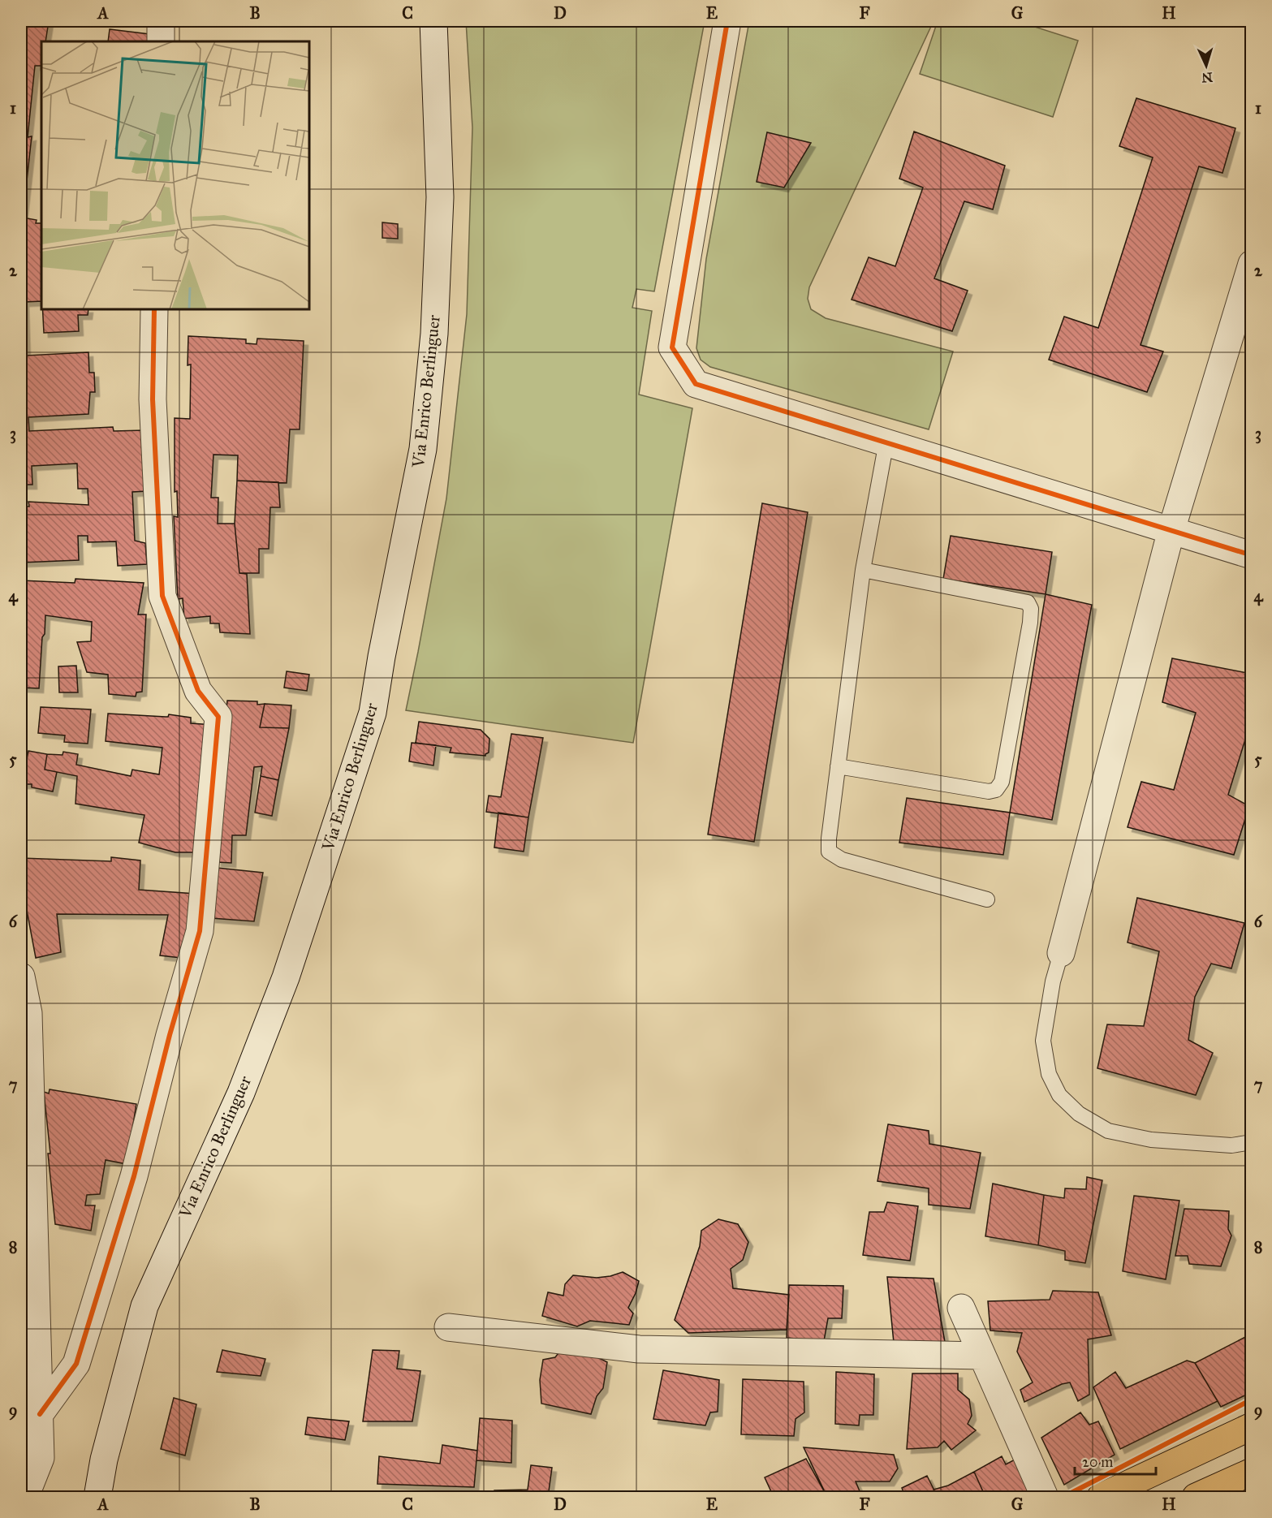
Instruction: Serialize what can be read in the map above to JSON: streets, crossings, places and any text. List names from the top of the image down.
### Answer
{
  "streets": {
    "street": ["Via Enrico Berlinguer"]
  },
  "scale_bar": "20 m",
  "north": "bottom",
  "grid": {
    "columns": [
      "A",
      "B",
      "C",
      "D",
      "E",
      "F",
      "G",
      "H"
    ],
    "rows": [
      "1",
      "2",
      "3",
      "4",
      "5",
      "6",
      "7",
      "8",
      "9"
    ]
  }
}
